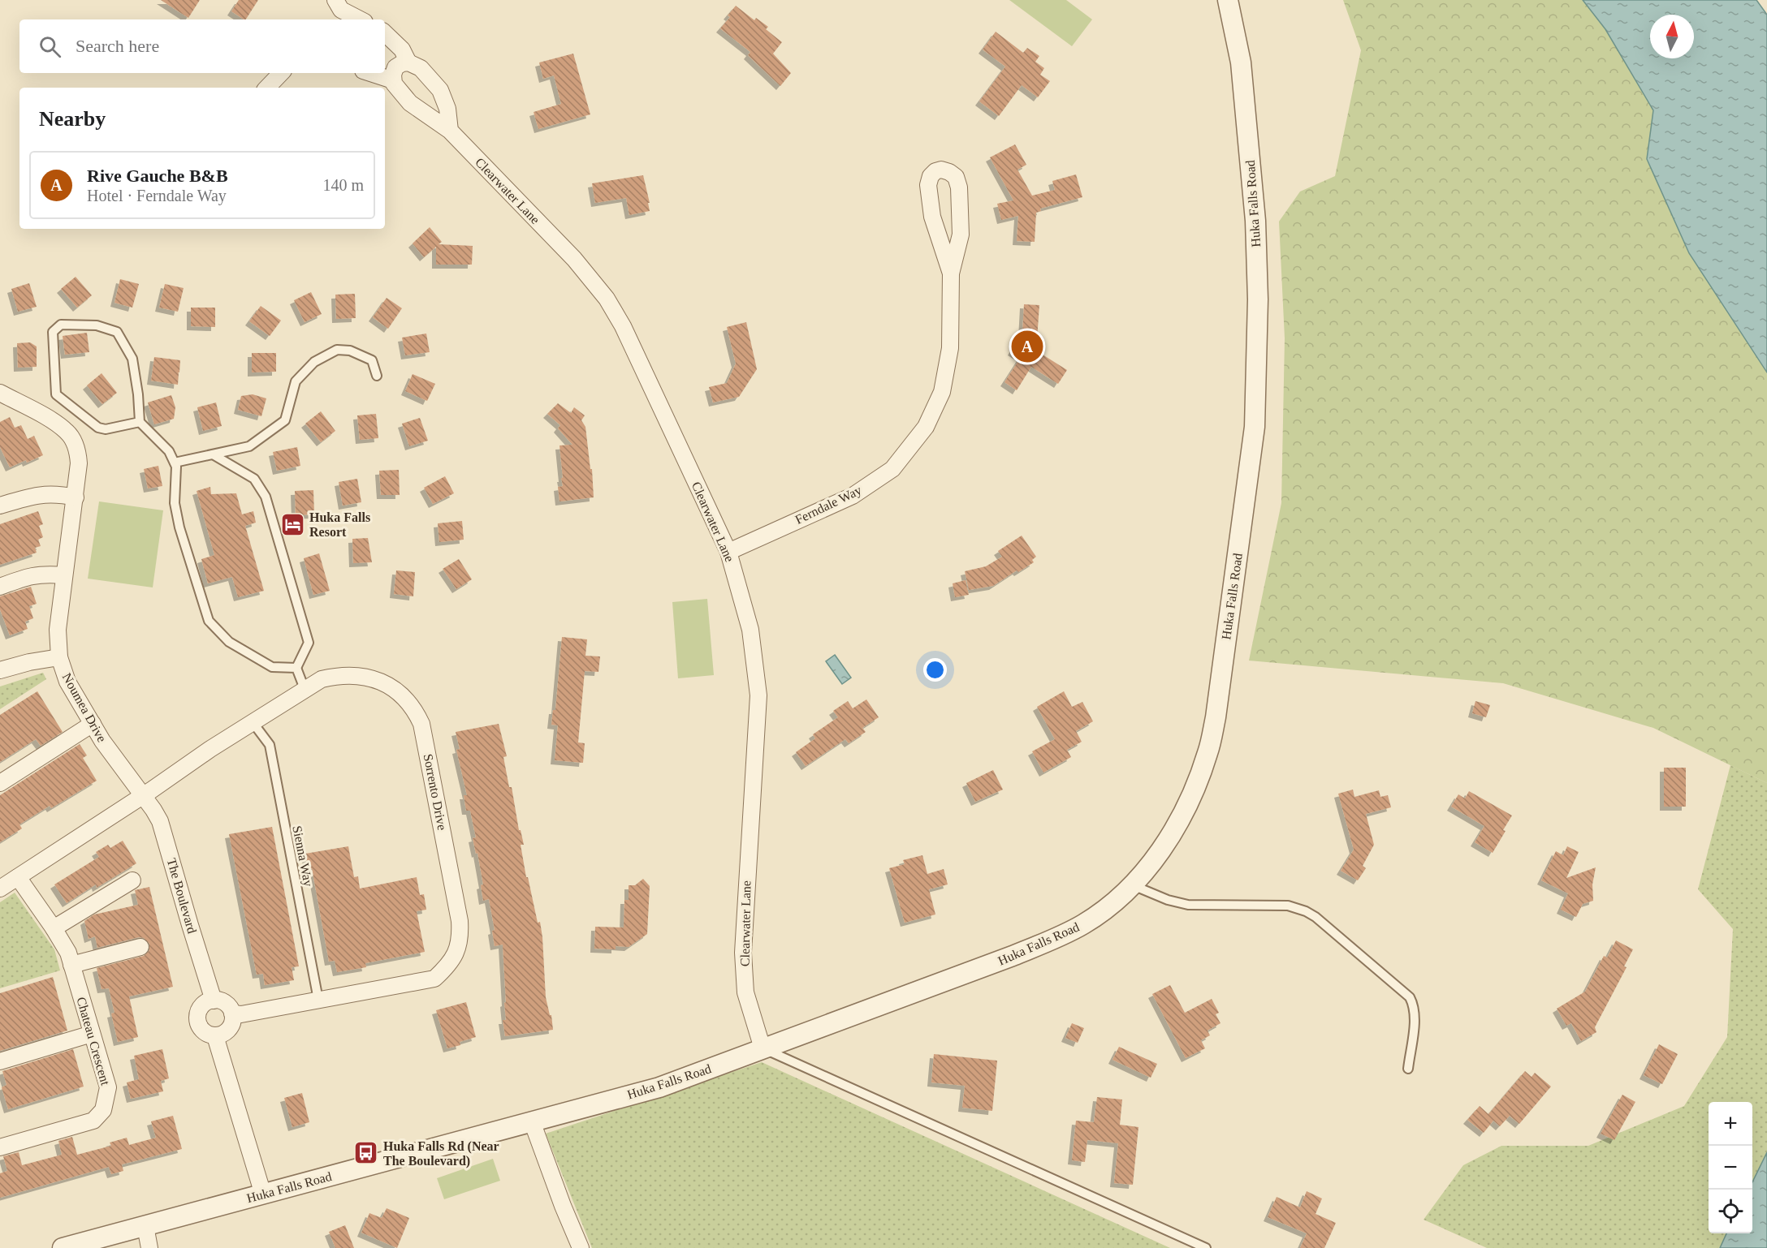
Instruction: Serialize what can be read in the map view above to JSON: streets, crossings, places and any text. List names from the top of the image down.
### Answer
{
  "streets": {
    "street": [
      "Clearwater Lane",
      "Huka Falls Road",
      "Ferndale Way",
      "Noumea Drive",
      "Sorrento Drive",
      "The Boulevard",
      "Chateau Crescent"
    ],
    "lane": ["Sienna Way"]
  },
  "crossings": [
    ["Clearwater Lane", "Huka Falls Road"],
    ["Clearwater Lane", "Ferndale Way"],
    ["Noumea Drive", "Sorrento Drive"],
    ["Noumea Drive", "The Boulevard"],
    ["Sorrento Drive", "Sienna Way"],
    ["Sorrento Drive", "The Boulevard"]
  ],
  "places": {
    "hotel": ["Huka Falls Resort"],
    "bus stop": ["Huka Falls Rd (Near The Boulevard)"]
  },
  "north": "top",
  "page": {
    "search": "Search here",
    "heading": "Nearby",
    "list": [
      {
        "mark": "A",
        "name": "Rive Gauche B&B",
        "note": "Hotel · Ferndale Way",
        "value": "140 m"
      }
    ],
    "pins": "A",
    "map_buttons": ["+", "−"]
  }
}
